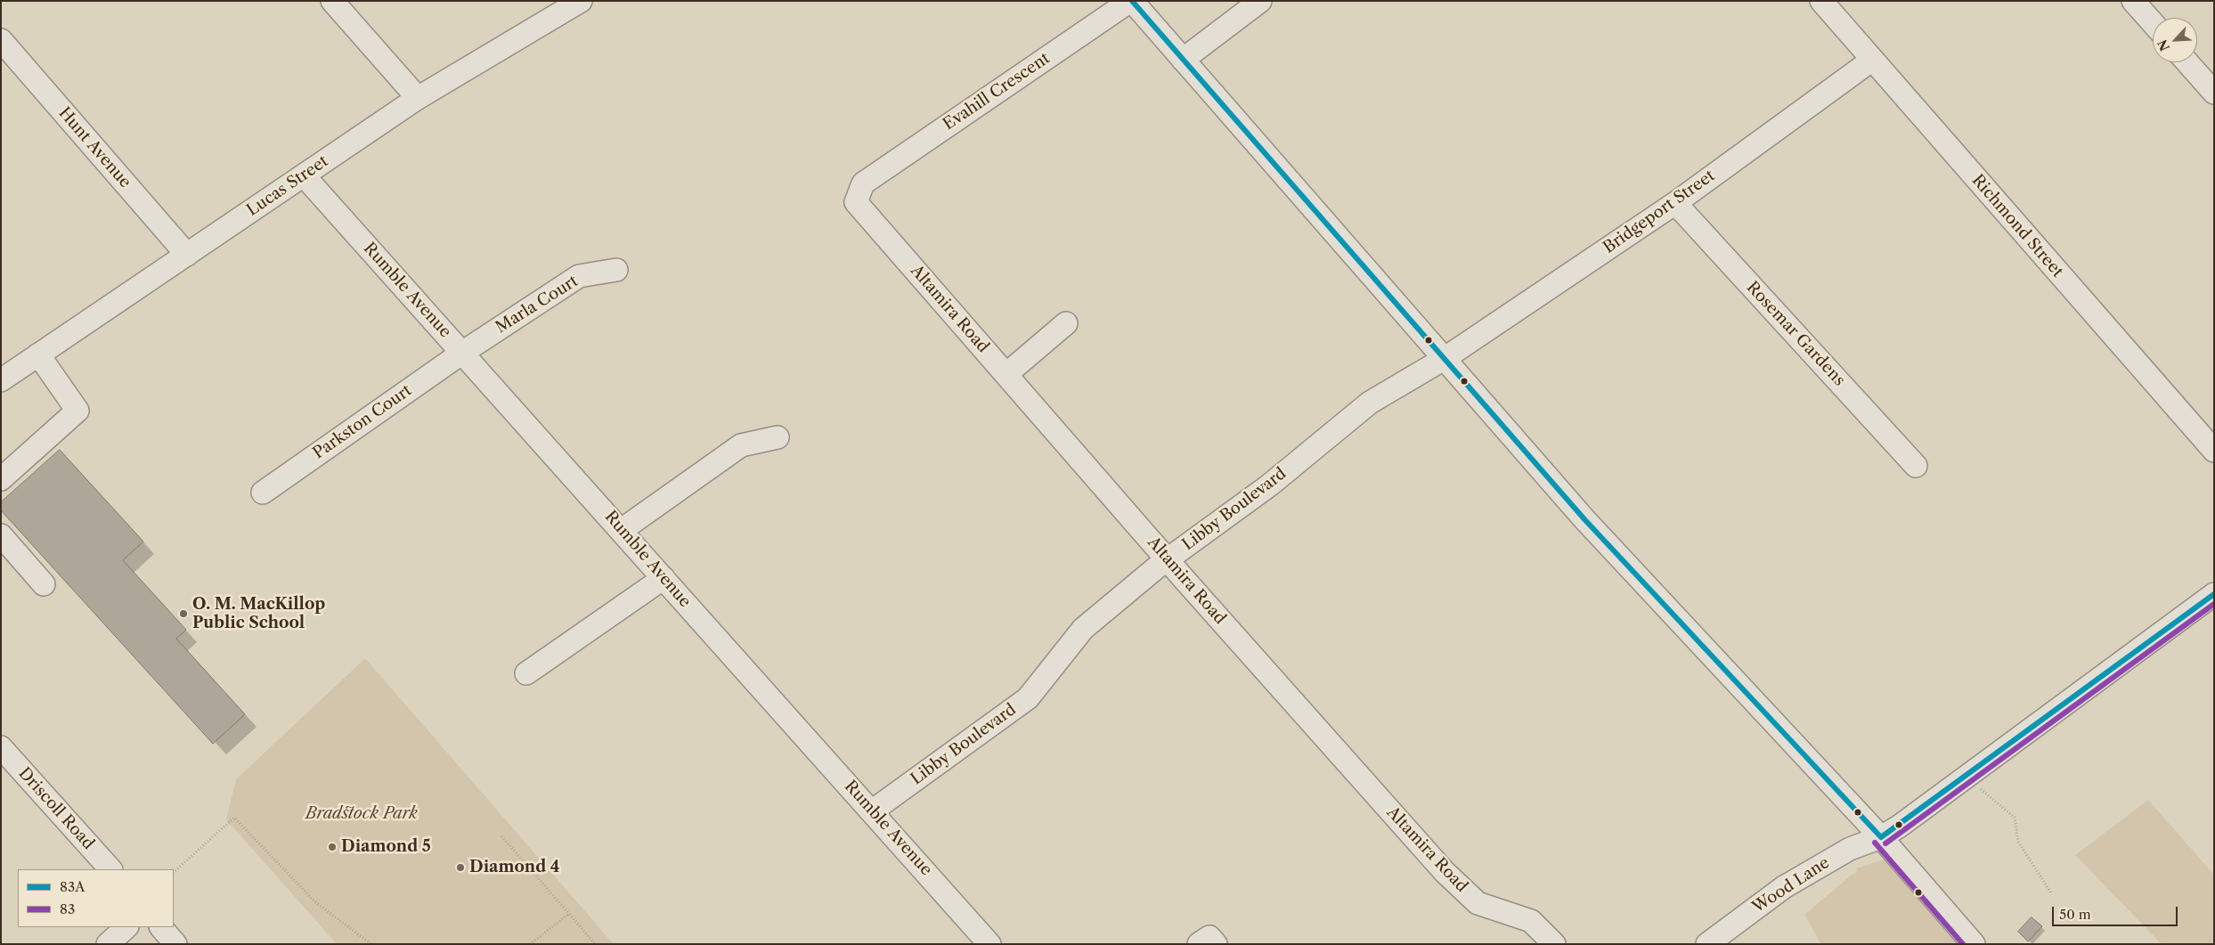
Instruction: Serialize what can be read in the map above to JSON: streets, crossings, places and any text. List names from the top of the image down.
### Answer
{
  "streets": {
    "street": [
      "Evahill Crescent",
      "Hunt Avenue",
      "Lucas Street",
      "Bridgeport Street",
      "Richmond Street",
      "Rumble Avenue",
      "Marla Court",
      "Altamira Road",
      "Rosemar Gardens",
      "Parkston Court",
      "Libby Boulevard",
      "Driscoll Road",
      "Wood Lane"
    ]
  },
  "crossings": [
    ["Evahill Crescent", "Altamira Road"],
    ["Hunt Avenue", "Lucas Street"],
    ["Lucas Street", "Rumble Avenue"],
    ["Bridgeport Street", "Richmond Street"],
    ["Bridgeport Street", "Rosemar Gardens"],
    ["Bridgeport Street", "Libby Boulevard"],
    ["Rumble Avenue", "Marla Court"],
    ["Rumble Avenue", "Parkston Court"],
    ["Rumble Avenue", "Libby Boulevard"],
    ["Marla Court", "Parkston Court"],
    ["Altamira Road", "Libby Boulevard"]
  ],
  "parks": ["Bradstock Park"],
  "places": ["O. M. MacKillop Public School", "Diamond 5", "Diamond 4"],
  "lines": ["transit line 83A", "transit line 83"],
  "legend": ["83A", "83"],
  "scale_bar": "50 m",
  "north": "bottom left"
}
